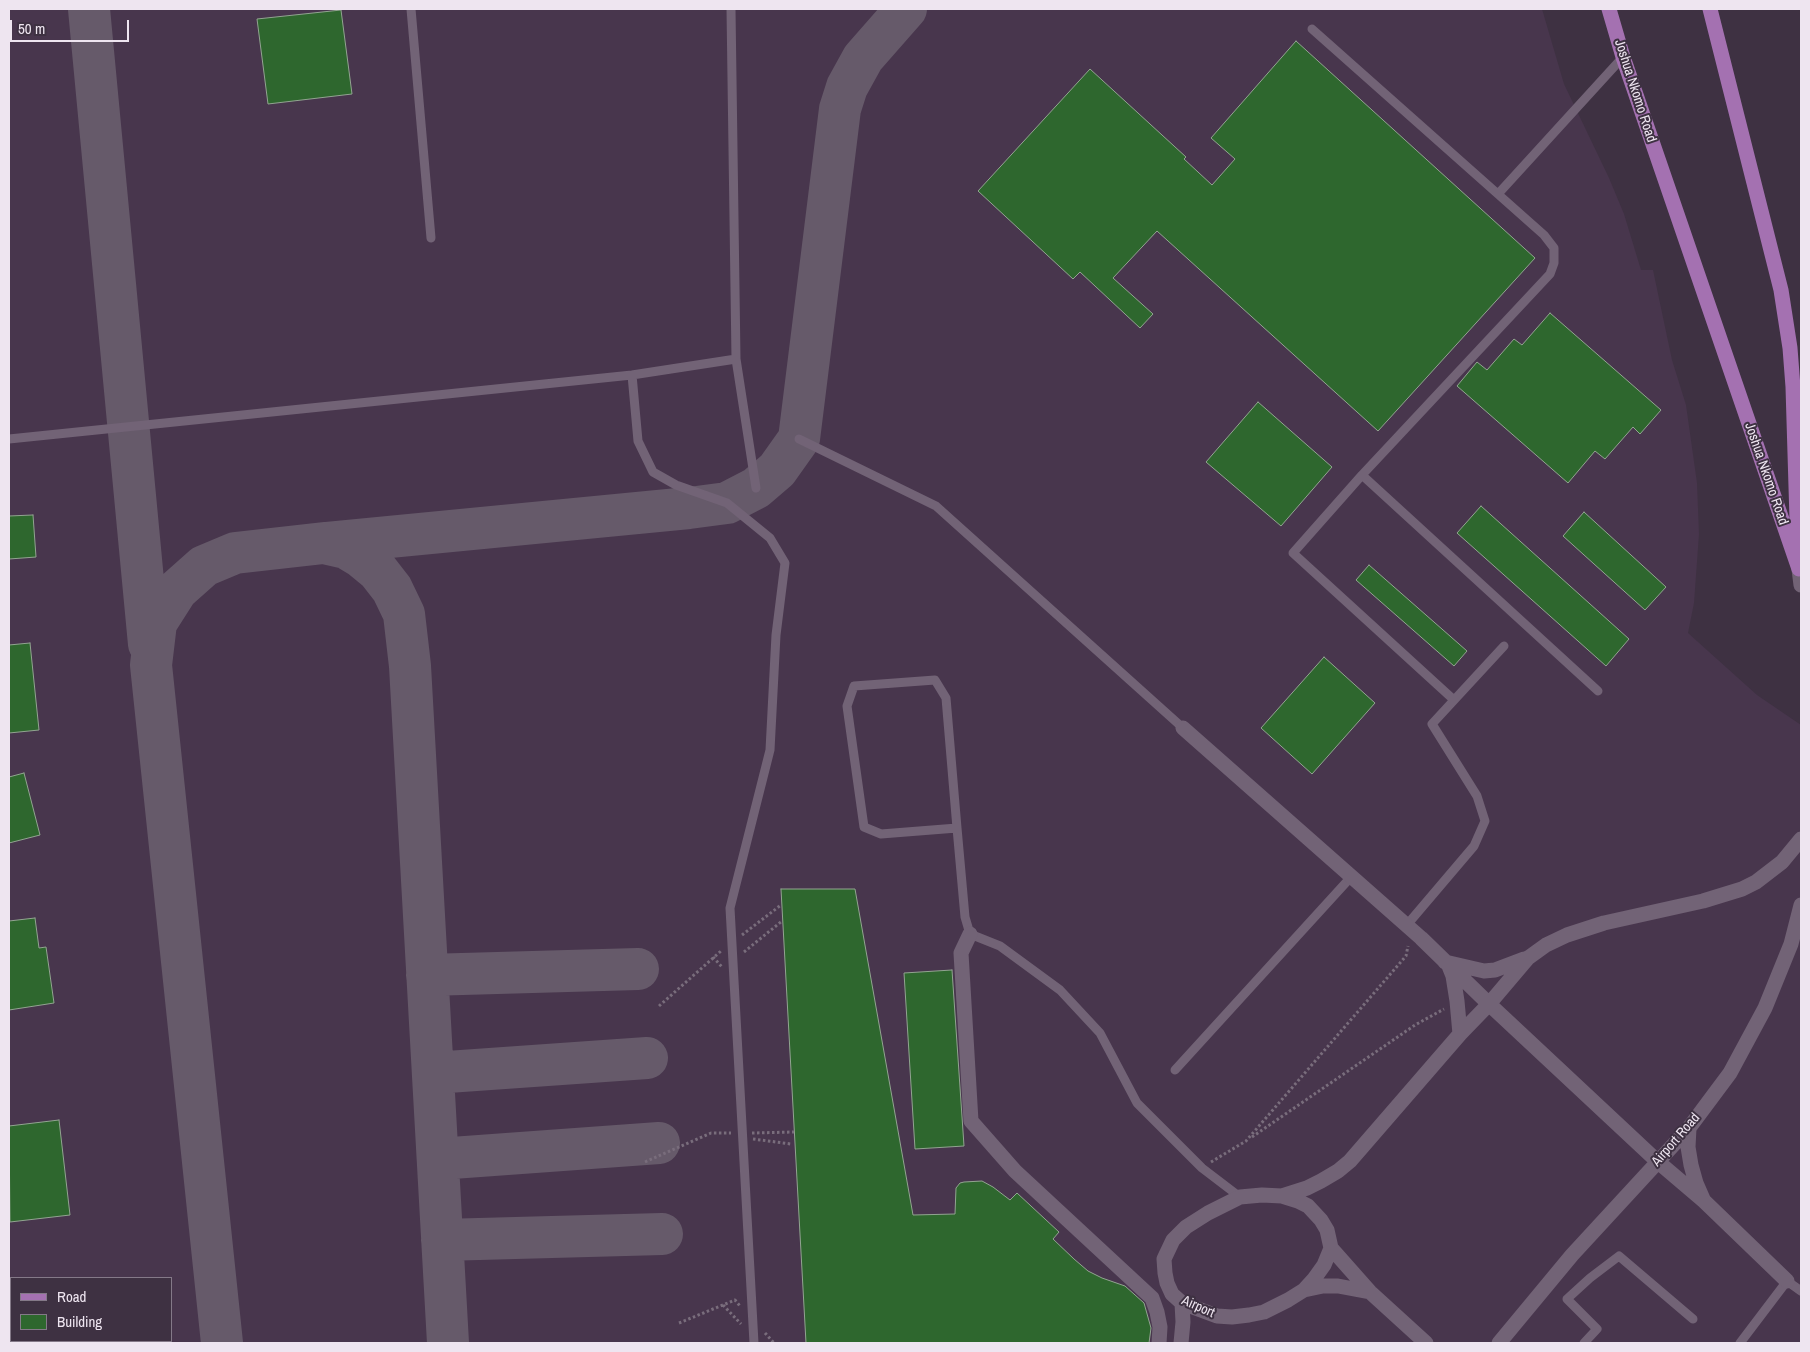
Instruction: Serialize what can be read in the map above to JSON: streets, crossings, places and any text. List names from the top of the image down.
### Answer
{
  "streets": {
    "main road": ["Joshua Nkomo Road"],
    "street": ["Airport Road", "Airport"]
  },
  "legend": ["Road", "Building"],
  "scale_bar": "50 m"
}
